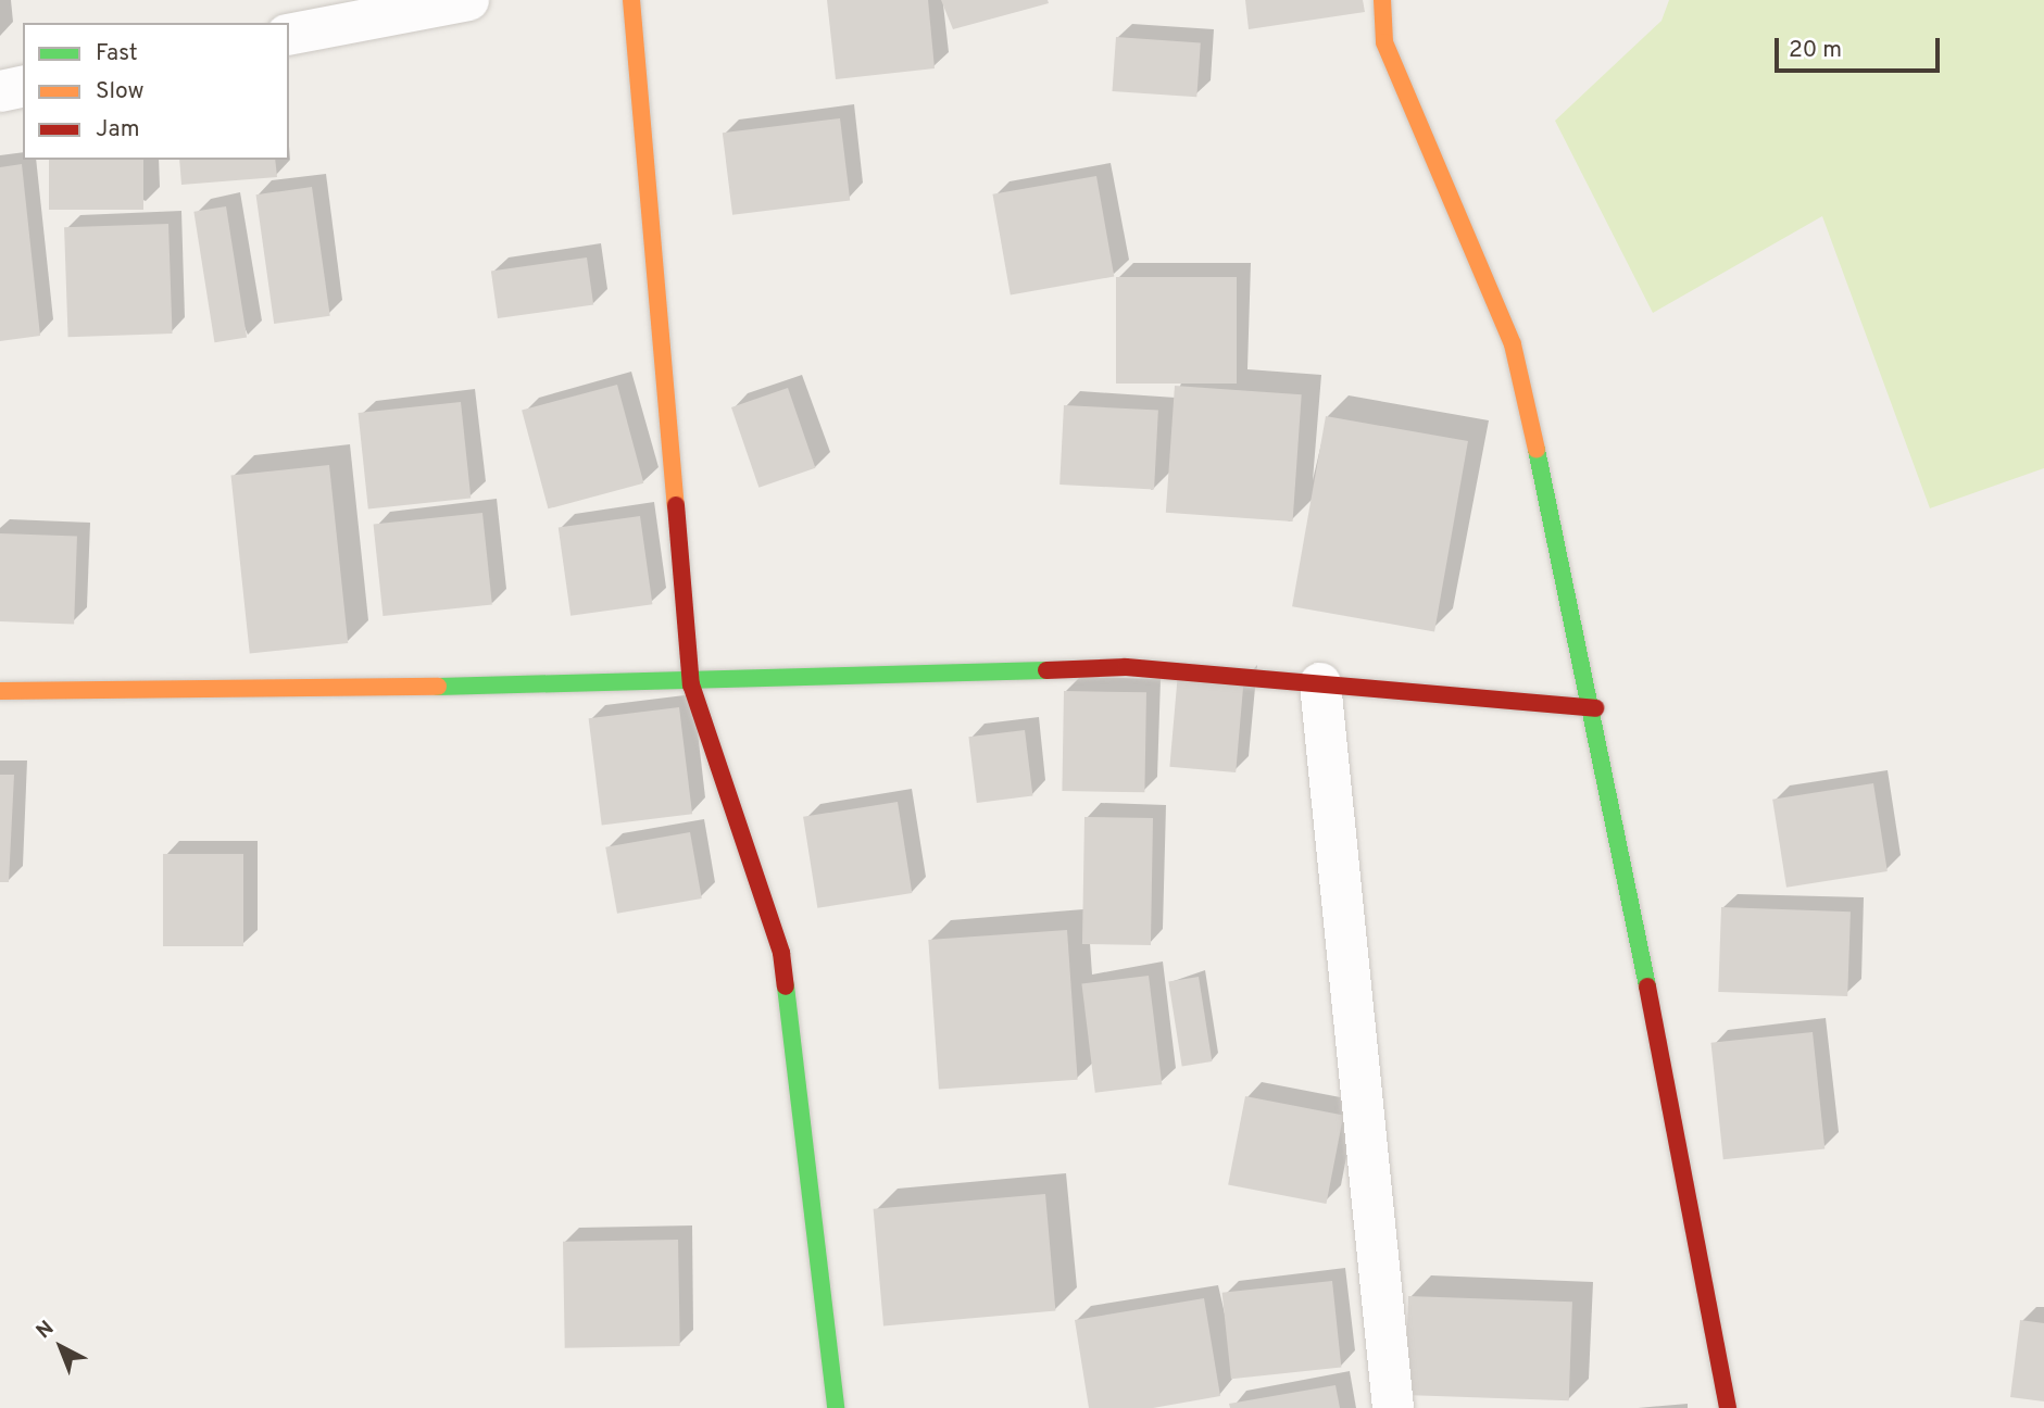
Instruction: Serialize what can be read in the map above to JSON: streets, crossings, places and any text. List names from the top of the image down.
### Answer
{
  "legend": ["Fast", "Slow", "Jam"],
  "scale_bar": "20 m",
  "north": "top left"
}
